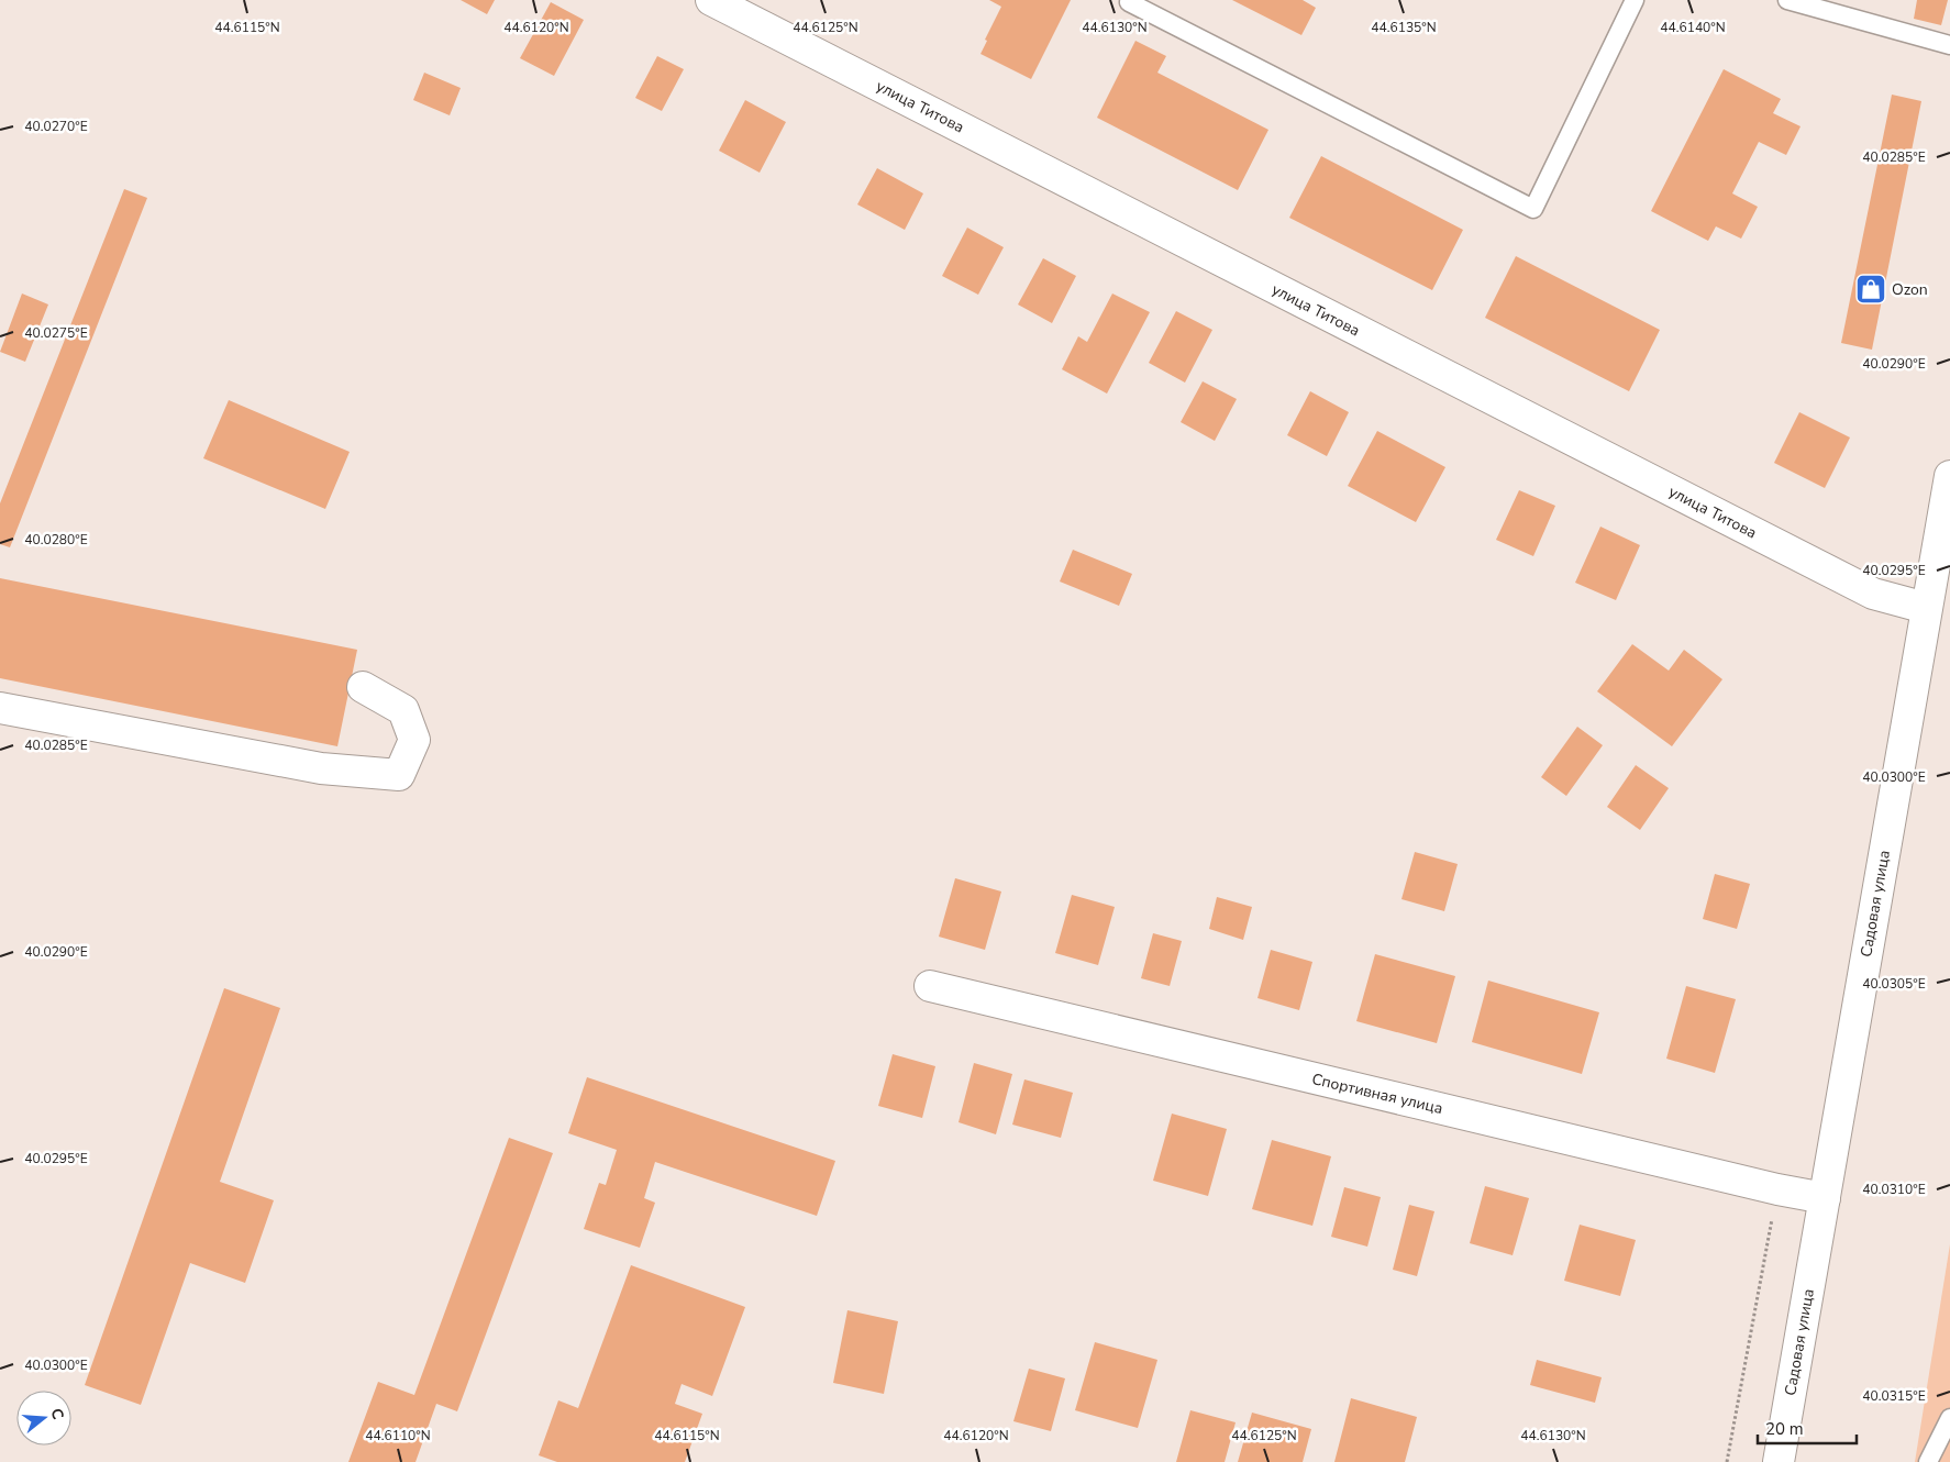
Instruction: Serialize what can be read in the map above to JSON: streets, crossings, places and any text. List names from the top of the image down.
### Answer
{
  "streets": {
    "street": ["улица Титова", "Садовая улица", "Спортивная улица"]
  },
  "crossings": [
    ["улица Титова", "Садовая улица"],
    ["Садовая улица", "Спортивная улица"]
  ],
  "places": {
    "shop": ["Ozon"]
  },
  "scale_bar": "20 m",
  "north": "right",
  "coordinates": [
    "44.6115°N",
    "44.6120°N",
    "44.6125°N",
    "44.6130°N",
    "44.6135°N",
    "44.6140°N",
    "40.0270°E",
    "40.0285°E",
    "40.0275°E",
    "40.0290°E",
    "40.0280°E",
    "40.0295°E",
    "40.0300°E",
    "40.0305°E",
    "40.0310°E",
    "40.0315°E",
    "44.6110°N"
  ]
}
